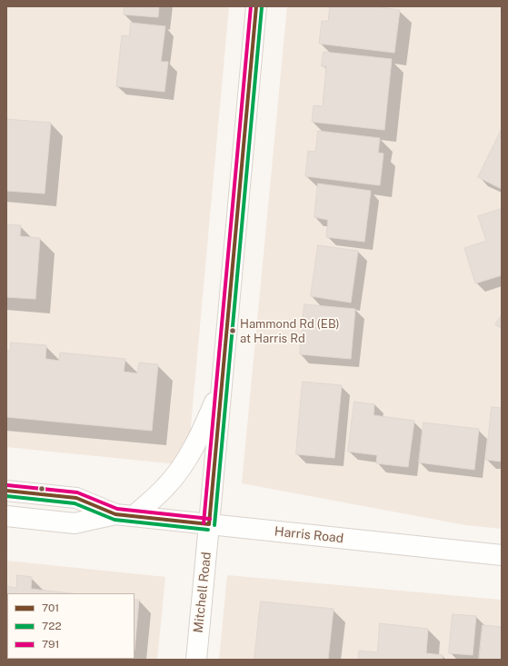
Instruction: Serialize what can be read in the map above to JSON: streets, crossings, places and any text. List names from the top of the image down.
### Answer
{
  "streets": {
    "main road": ["Harris Road", "Mitchell Road"]
  },
  "crossings": [
    ["Harris Road", "Mitchell Road"]
  ],
  "places": ["Hammond Rd (EB) at Harris Rd"],
  "lines": ["transit line 701", "transit line 791", "transit line 722"],
  "legend": ["701", "722", "791"]
}
